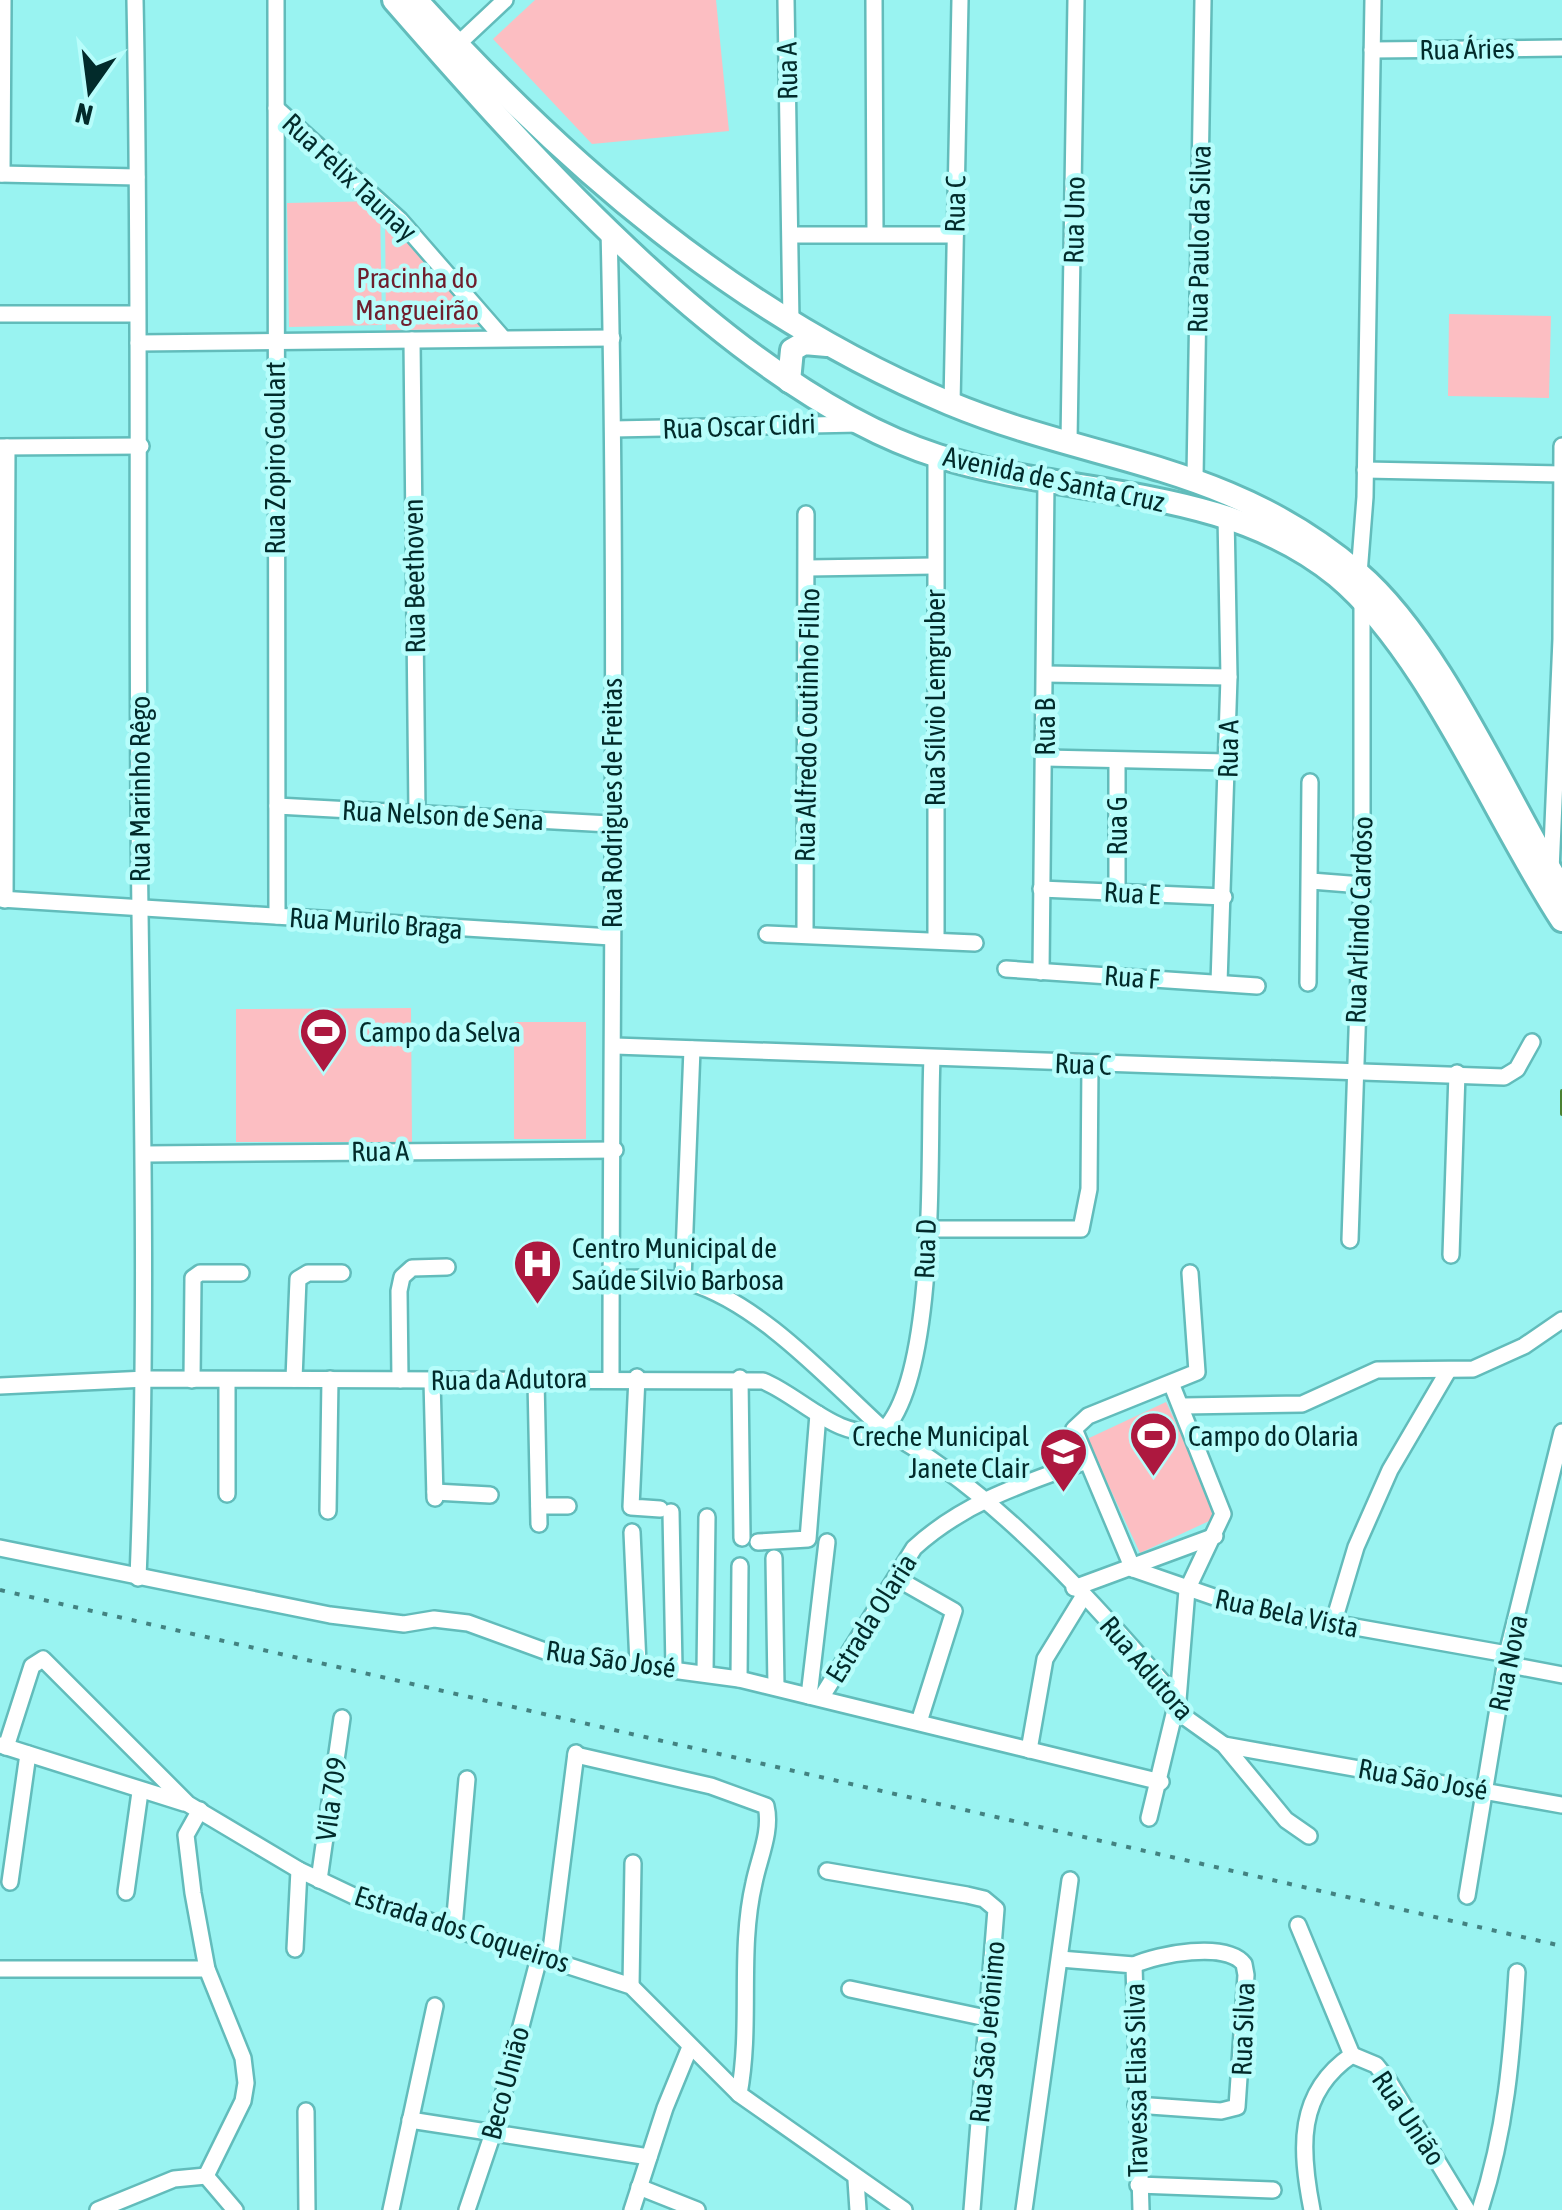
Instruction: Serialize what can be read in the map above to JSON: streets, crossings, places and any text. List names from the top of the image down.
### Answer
{
  "streets": {
    "main road": ["Avenida de Santa Cruz"],
    "street": [
      "Rua Áries",
      "Rua A",
      "Rua Felix Taunay",
      "Rua C",
      "Rua Uno",
      "Rua Paulo da Silva",
      "Rua Oscar Cidri",
      "Rua Zopiro Goulart",
      "Rua Beethoven",
      "Rua Sílvio Lemgruber",
      "Rua Alfredo Coutinho Filho",
      "Rua B",
      "Rua Marinho Rêgo",
      "Rua Rodrigues de Freitas",
      "Rua Nelson de Sena",
      "Rua G",
      "Rua E",
      "Rua Arlindo Cardoso",
      "Rua Murilo Braga",
      "Rua F",
      "Rua D",
      "Rua da Adutora",
      "Rua Bela Vista",
      "Estrada Olaria",
      "Rua São José",
      "Rua Nova",
      "Rua Adutora",
      "Vila 709",
      "Estrada dos Coqueiros",
      "Rua Silva",
      "Rua São Jerônimo",
      "Travessa Elias Silva",
      "Beco União",
      "Rua União"
    ]
  },
  "crossings": [
    ["Rua A", "Avenida de Santa Cruz"],
    ["Rua A", "Rua Marinho Rêgo"],
    ["Rua A", "Rua Rodrigues de Freitas"],
    ["Rua A", "Rua E"],
    ["Rua A", "Rua F"],
    ["Rua Felix Taunay", "Rua Zopiro Goulart"],
    ["Rua C", "Avenida de Santa Cruz"],
    ["Rua C", "Rua Rodrigues de Freitas"],
    ["Rua C", "Rua Arlindo Cardoso"],
    ["Rua C", "Rua D"],
    ["Rua Uno", "Avenida de Santa Cruz"],
    ["Rua Paulo da Silva", "Avenida de Santa Cruz"],
    ["Rua Oscar Cidri", "Avenida de Santa Cruz"],
    ["Rua Oscar Cidri", "Rua Rodrigues de Freitas"],
    ["Rua Zopiro Goulart", "Rua Nelson de Sena"],
    ["Rua Zopiro Goulart", "Rua Murilo Braga"],
    ["Avenida de Santa Cruz", "Rua Sílvio Lemgruber"],
    ["Avenida de Santa Cruz", "Rua B"],
    ["Avenida de Santa Cruz", "Rua Rodrigues de Freitas"],
    ["Avenida de Santa Cruz", "Rua Arlindo Cardoso"],
    ["Rua Beethoven", "Rua Nelson de Sena"],
    ["Rua B", "Rua E"],
    ["Rua B", "Rua F"],
    ["Rua Marinho Rêgo", "Rua Murilo Braga"],
    ["Rua Marinho Rêgo", "Rua da Adutora"],
    ["Rua Marinho Rêgo", "Rua São José"],
    ["Rua Rodrigues de Freitas", "Rua Nelson de Sena"],
    ["Rua Rodrigues de Freitas", "Rua Murilo Braga"],
    ["Rua Rodrigues de Freitas", "Rua da Adutora"],
    ["Rua G", "Rua E"],
    ["Rua D", "Rua da Adutora"],
    ["Rua da Adutora", "Estrada Olaria"],
    ["Rua da Adutora", "Rua Adutora"],
    ["Rua Bela Vista", "Rua Nova"],
    ["Estrada Olaria", "Rua São José"],
    ["Estrada Olaria", "Rua Adutora"],
    ["Rua São José", "Rua Nova"],
    ["Rua São José", "Rua Adutora"],
    ["Vila 709", "Estrada dos Coqueiros"],
    ["Estrada dos Coqueiros", "Beco União"],
    ["Rua Silva", "Travessa Elias Silva"]
  ],
  "parks": ["Pracinha do Mangueirão"],
  "places": {
    "sports": ["Campo da Selva", "Campo do Olaria"],
    "hospital": ["Centro Municipal de Saúde Silvio Barbosa"],
    "school or university": ["Creche Municipal Janete Clair"]
  },
  "north": "bottom"
}
